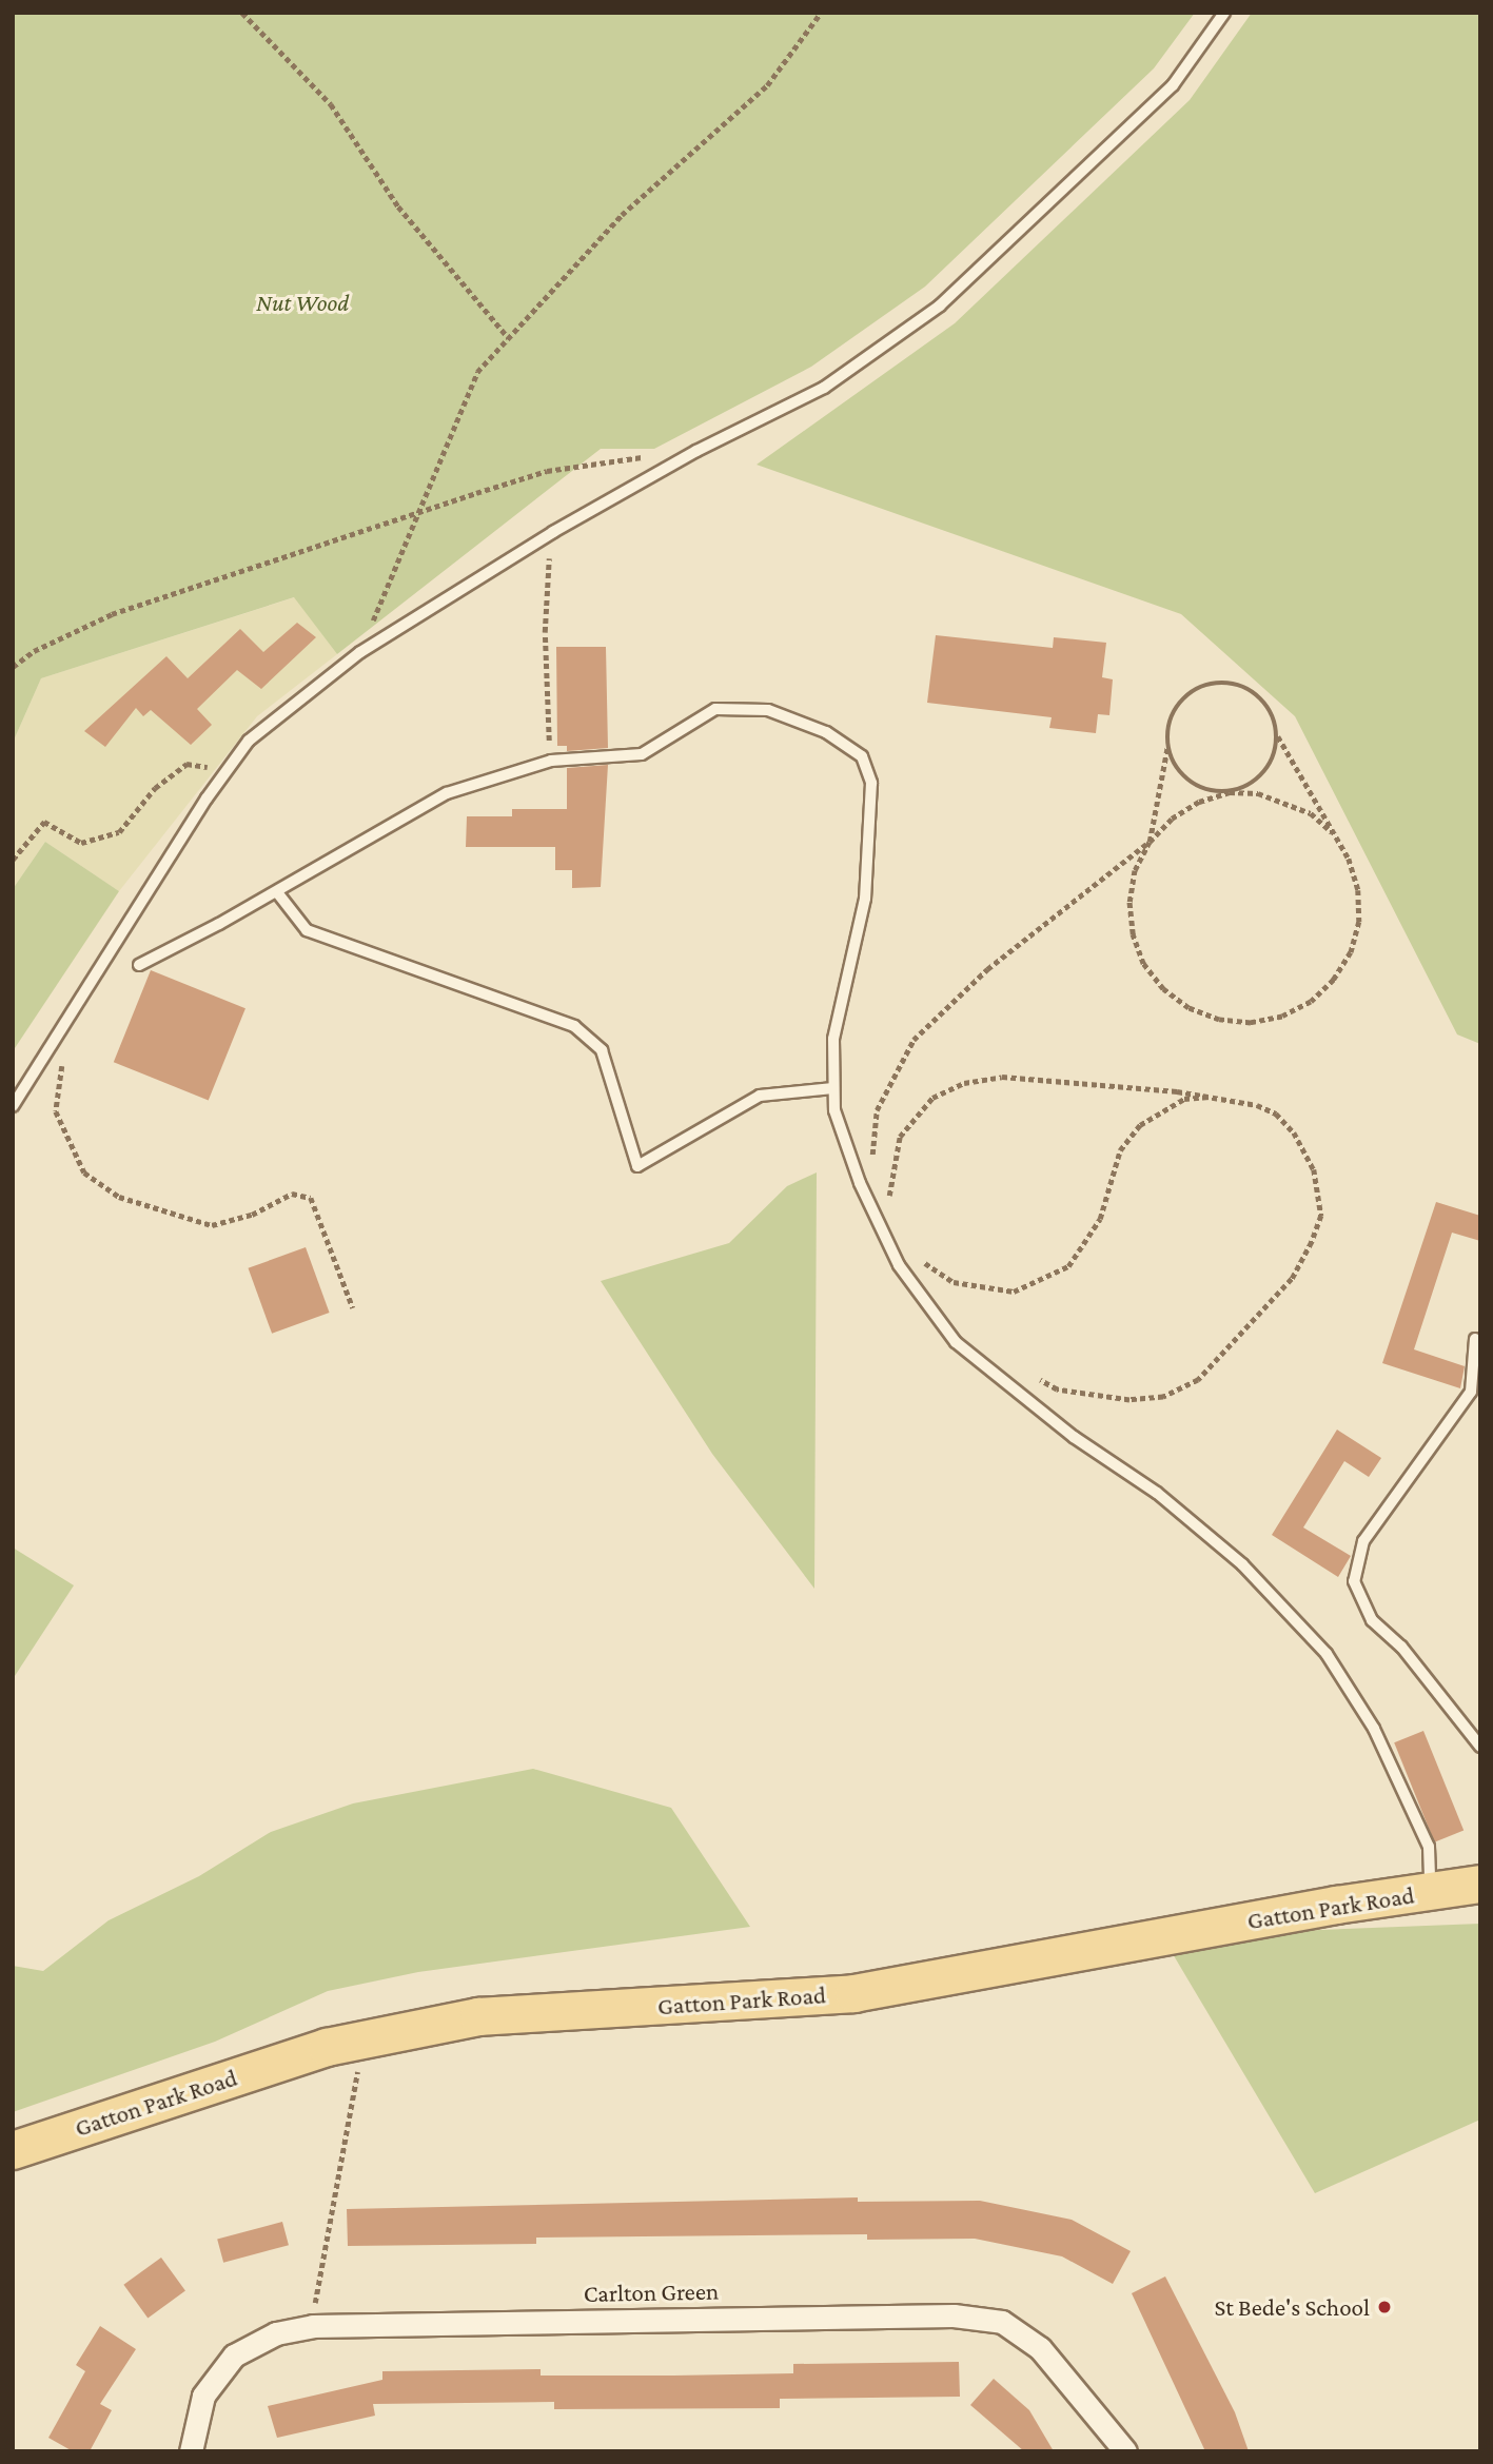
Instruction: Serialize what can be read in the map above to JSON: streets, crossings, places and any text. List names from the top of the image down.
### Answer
{
  "streets": {
    "main road": ["Gatton Park Road"],
    "street": ["Carlton Green"]
  },
  "parks": ["Nut Wood"],
  "places": ["St Bede's School"]
}
